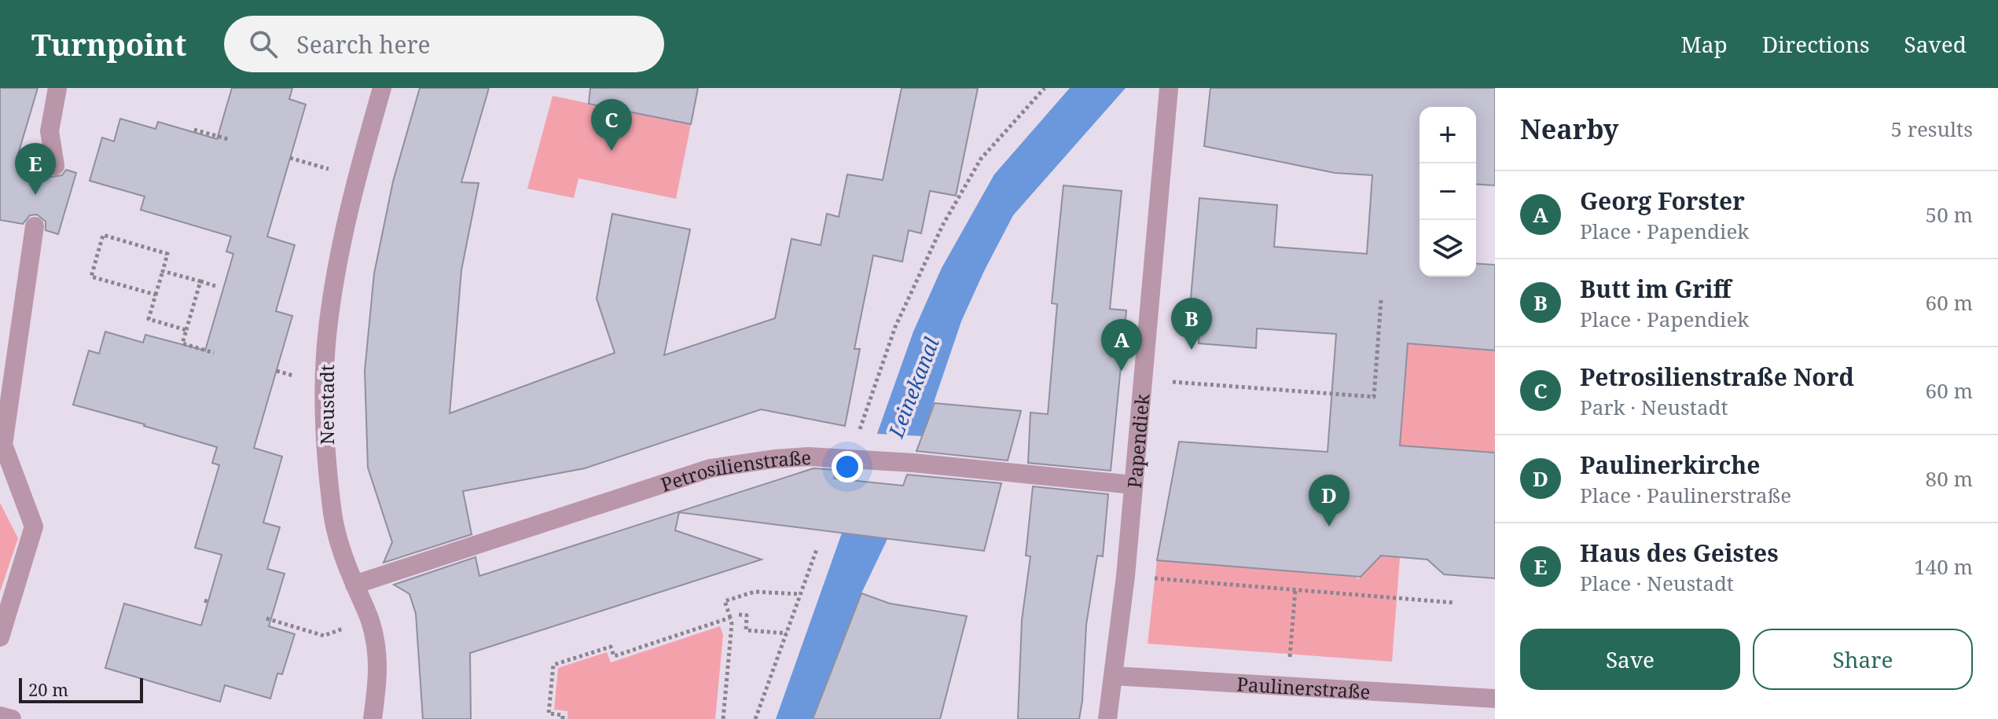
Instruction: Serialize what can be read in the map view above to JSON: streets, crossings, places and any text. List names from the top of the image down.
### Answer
{
  "streets": {
    "street": [
      "Neustadt",
      "Papendiek",
      "Petrosilienstraße",
      "Paulinerstraße"
    ]
  },
  "crossings": [
    ["Neustadt", "Petrosilienstraße"],
    ["Papendiek", "Petrosilienstraße"],
    ["Papendiek", "Paulinerstraße"]
  ],
  "water": ["Leinekanal"],
  "scale_bar": "20 m",
  "page": {
    "header": "Turnpoint",
    "search": "Search here",
    "nav": ["Map", "Directions", "Saved"],
    "heading": ["Nearby", "5 results"],
    "pins": [
      "C",
      "E",
      "B",
      "A",
      "D"
    ],
    "map_buttons": ["+", "−"],
    "list": [
      {
        "mark": "A",
        "name": "Georg Forster",
        "note": "Place · Papendiek",
        "value": "50 m"
      },
      {
        "mark": "B",
        "name": "Butt im Griff",
        "note": "Place · Papendiek",
        "value": "60 m"
      },
      {
        "mark": "C",
        "name": "Petrosilienstraße Nord",
        "note": "Park · Neustadt",
        "value": "60 m"
      },
      {
        "mark": "D",
        "name": "Paulinerkirche",
        "note": "Place · Paulinerstraße",
        "value": "80 m"
      },
      {
        "mark": "E",
        "name": "Haus des Geistes",
        "note": "Place · Neustadt",
        "value": "140 m"
      }
    ],
    "buttons": ["Save", "Share"],
    "scale": "20 m"
  }
}
